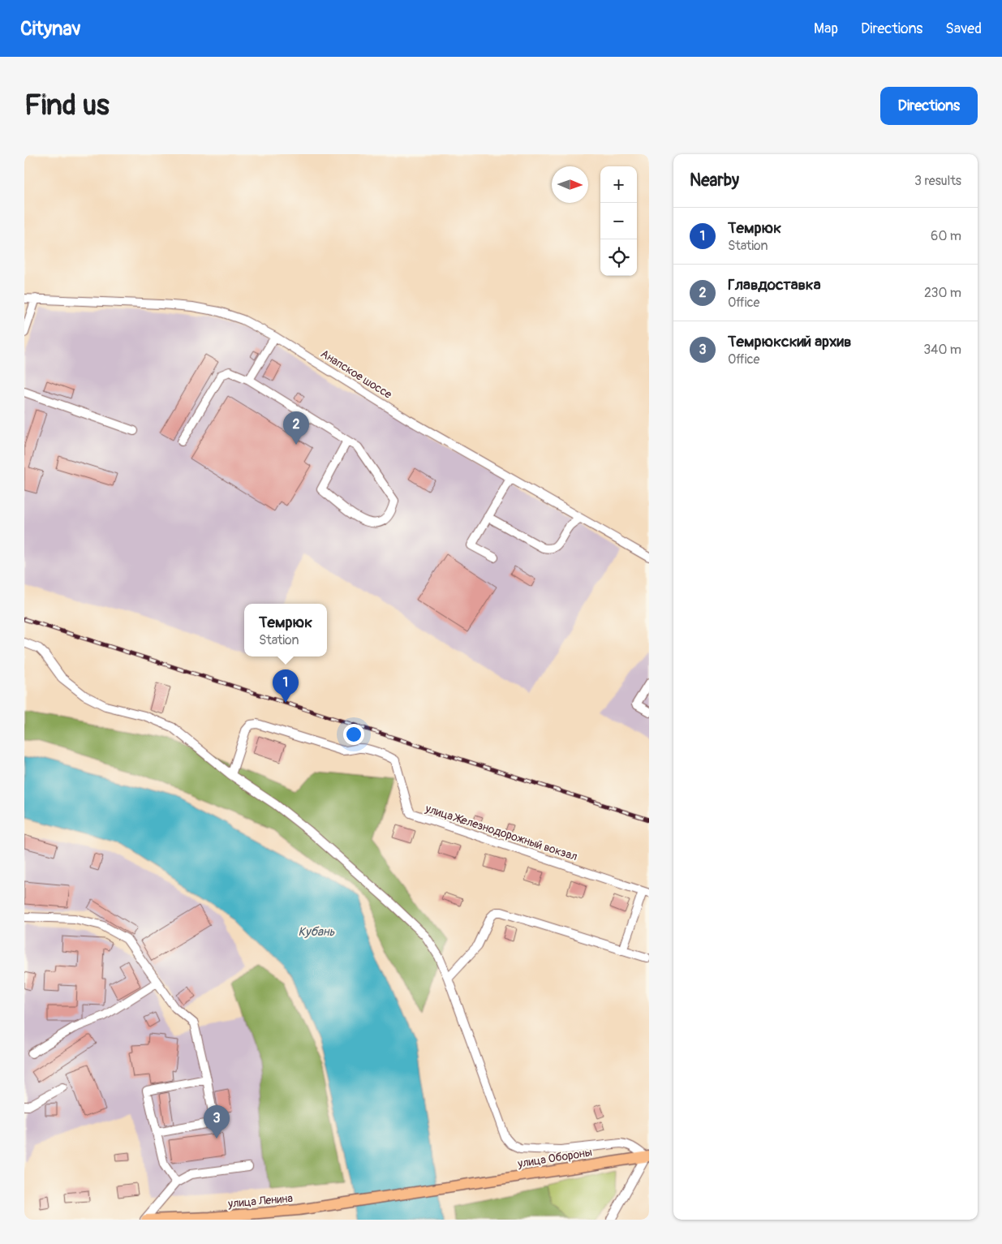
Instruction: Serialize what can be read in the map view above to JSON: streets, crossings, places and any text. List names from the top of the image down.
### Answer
{
  "streets": {
    "main road": ["улица Обороны", "улица Ленина"],
    "street": ["Анапское шоссе", "улица Железнодорожный вокзал"]
  },
  "crossings": [
    ["улица Обороны", "улица Ленина"]
  ],
  "water": ["Кубань"],
  "north": "right",
  "page": {
    "header": "Citynav",
    "nav": ["Map", "Directions", "Saved"],
    "buttons": "Directions",
    "title": "Find us",
    "heading": ["Nearby", "3 results"],
    "map_buttons": ["+", "−"],
    "list": [
      {
        "mark": "1",
        "name": "Темрюк",
        "note": "Station",
        "value": "60 m"
      },
      {
        "mark": "2",
        "name": "Главдоставка",
        "note": "Office",
        "value": "230 m"
      },
      {
        "mark": "3",
        "name": "Темрюкский архив",
        "note": "Office",
        "value": "340 m"
      }
    ],
    "pins": ["2", "1", "3"],
    "popup": ["Темрюк", "Station"]
  }
}
